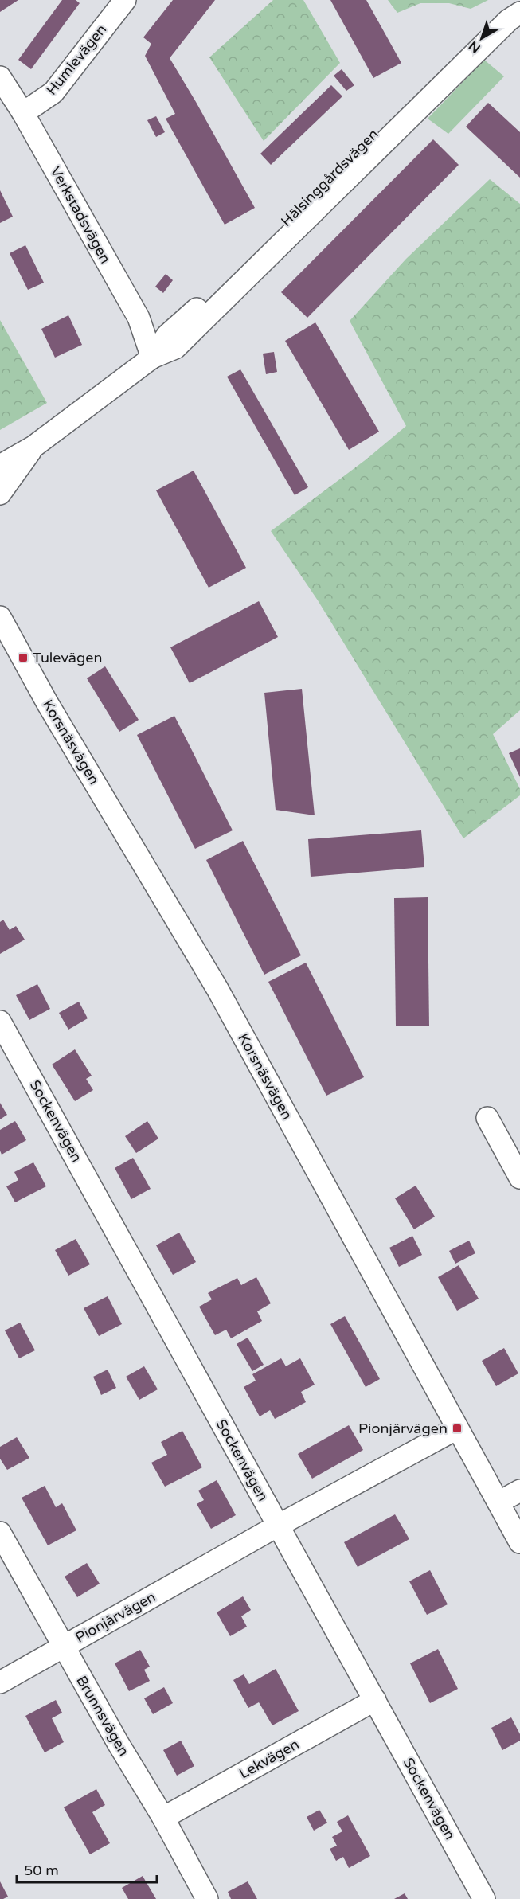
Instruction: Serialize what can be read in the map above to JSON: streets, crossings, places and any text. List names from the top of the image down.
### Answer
{
  "streets": {
    "street": [
      "Humlevägen",
      "Hälsinggårdsvägen",
      "Verkstadsvägen",
      "Korsnäsvägen",
      "Sockenvägen",
      "Pionjärvägen",
      "Brunnsvägen",
      "Lekvägen"
    ]
  },
  "crossings": [
    ["Humlevägen", "Verkstadsvägen"],
    ["Hälsinggårdsvägen", "Verkstadsvägen"],
    ["Korsnäsvägen", "Pionjärvägen"],
    ["Sockenvägen", "Pionjärvägen"],
    ["Sockenvägen", "Lekvägen"],
    ["Pionjärvägen", "Brunnsvägen"],
    ["Brunnsvägen", "Lekvägen"]
  ],
  "places": {
    "transit": ["Tulevägen", "Pionjärvägen"]
  },
  "scale_bar": "50 m",
  "north": "bottom left"
}
